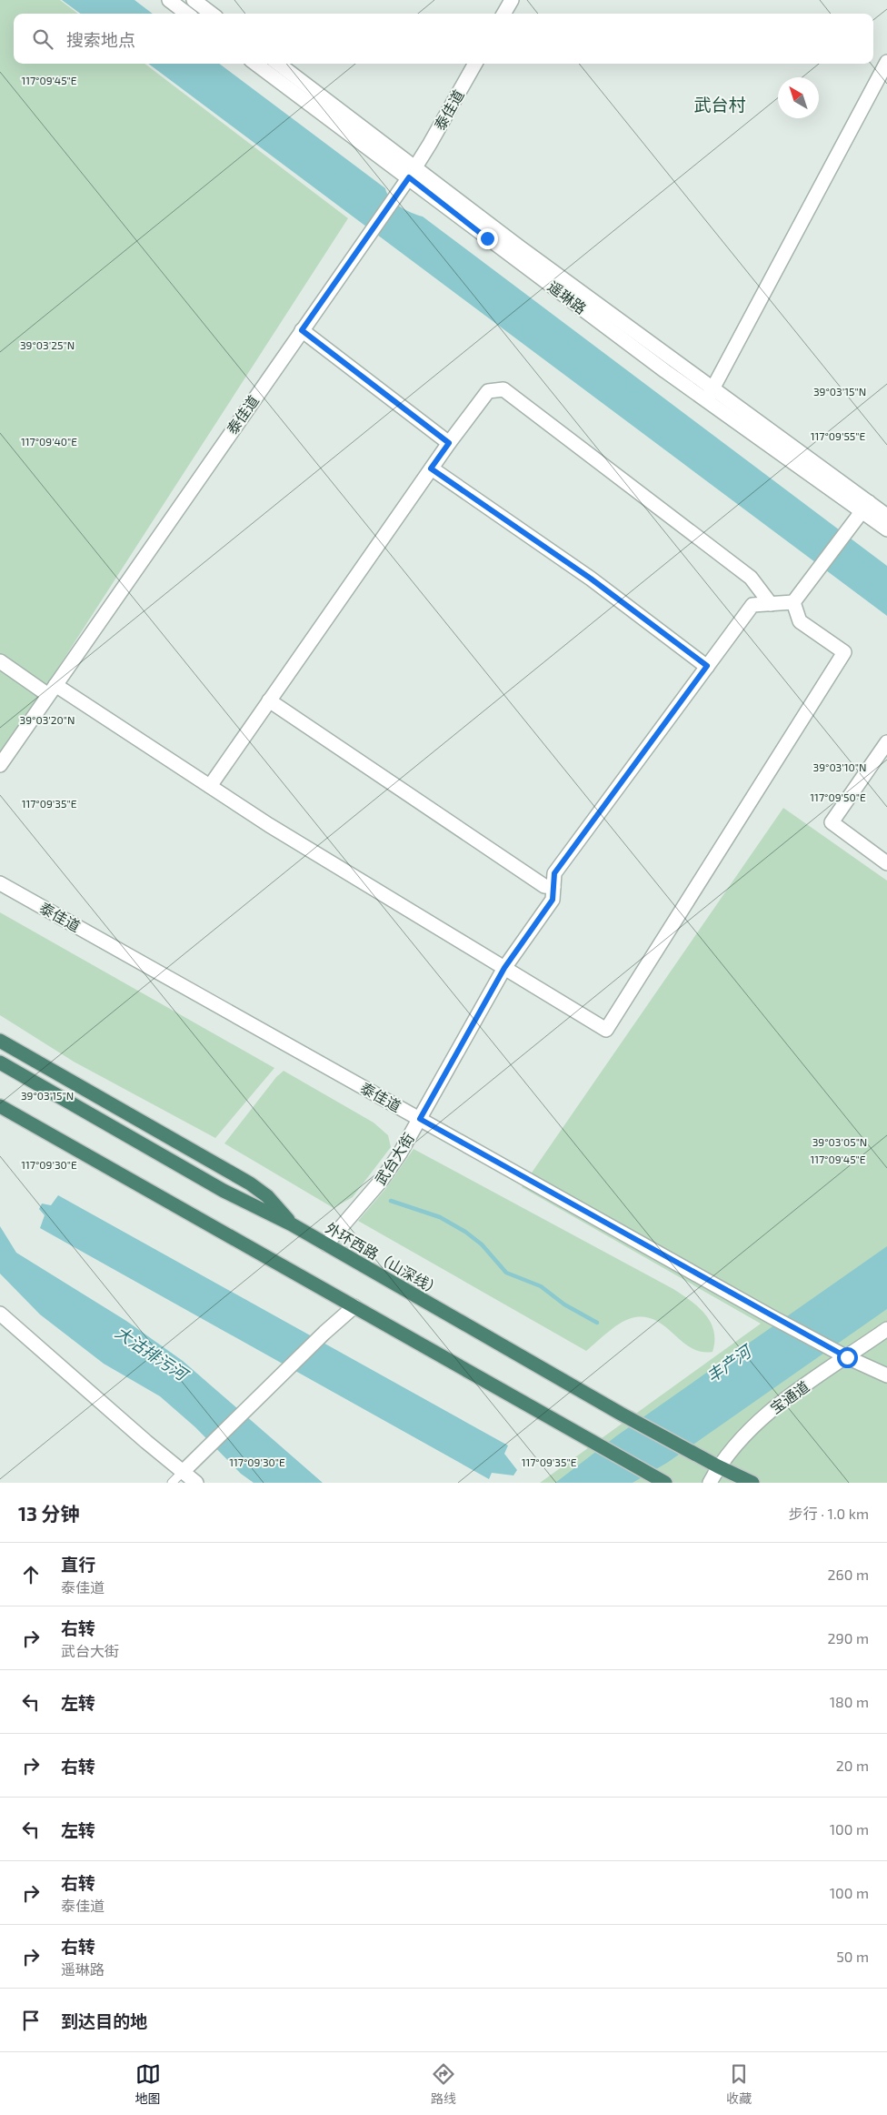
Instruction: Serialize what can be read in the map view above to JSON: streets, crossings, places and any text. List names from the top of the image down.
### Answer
{
  "streets": {
    "highway": ["外环西路（山深线）"],
    "street": [
      "泰佳道",
      "遥琳路",
      "武台大街",
      "宝通道"
    ]
  },
  "crossings": [
    ["泰佳道", "遥琳路"],
    ["泰佳道", "武台大街"],
    ["泰佳道", "宝通道"],
    ["武台大街", "外环西路（山深线）"],
    ["外环西路（山深线）", "宝通道"]
  ],
  "districts": ["武台村"],
  "water": ["大沽排污河", "丰产河"],
  "north": "top left",
  "page": {
    "search": "搜索地点",
    "heading": ["13 分钟", "步行 · 1.0 km"],
    "list": [
      ["直行", "泰佳道", "260 m"],
      ["右转", "武台大街", "290 m"],
      ["左转", "180 m"],
      ["右转", "20 m"],
      ["左转", "100 m"],
      ["右转", "泰佳道", "100 m"],
      ["右转", "遥琳路", "50 m"],
      "到达目的地"
    ],
    "nav": ["地图", "路线", "收藏"]
  },
  "coordinates": [
    "117°09'45\"E",
    "39°03'25\"N",
    "39°03'15\"N",
    "117°09'55\"E",
    "117°09'40\"E",
    "39°03'20\"N",
    "39°03'10\"N",
    "117°09'50\"E",
    "117°09'35\"E",
    "39°03'05\"N",
    "117°09'30\"E"
  ]
}
